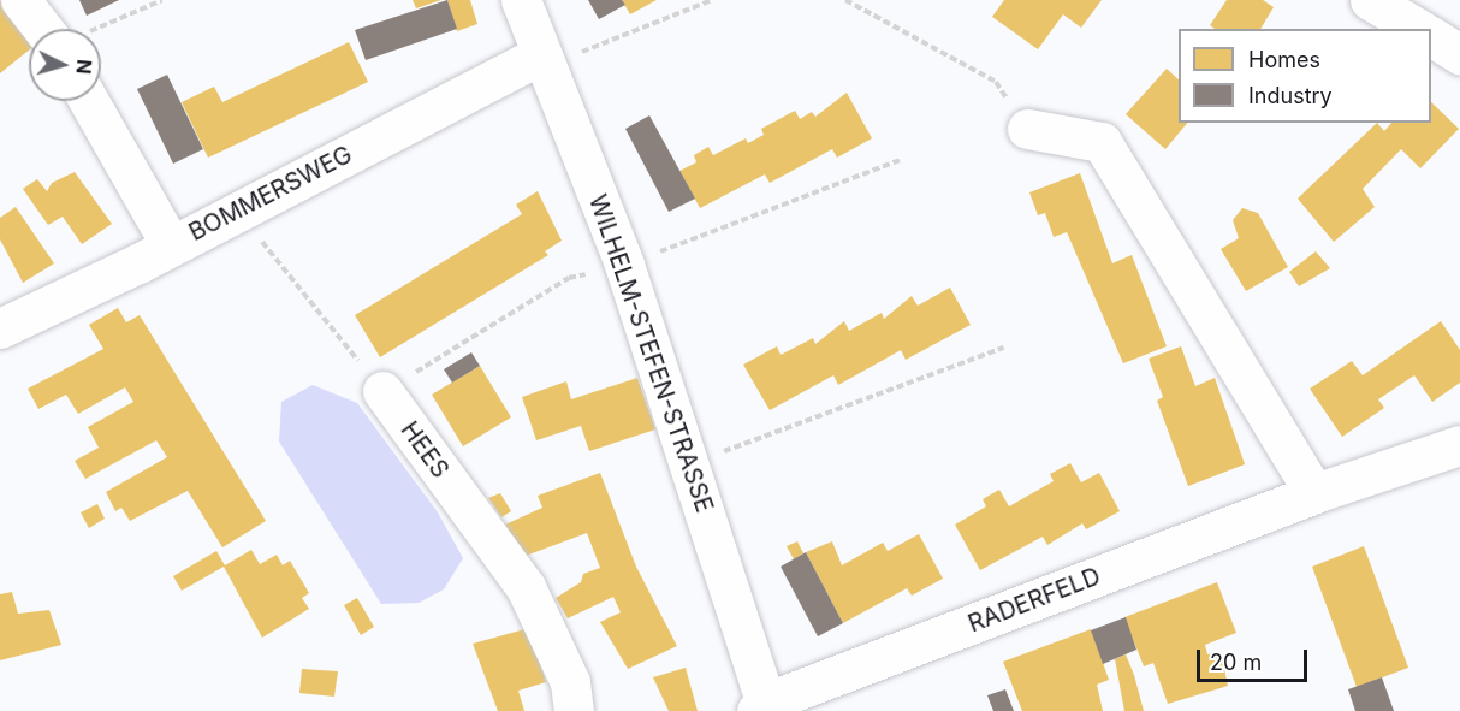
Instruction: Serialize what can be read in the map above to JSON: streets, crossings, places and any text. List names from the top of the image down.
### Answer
{
  "streets": {
    "street": [
      "BOMMERSWEG",
      "WILHELM-STEFEN-STRASSE",
      "HEES",
      "RADERFELD"
    ]
  },
  "crossings": [
    ["BOMMERSWEG", "WILHELM-STEFEN-STRASSE"],
    ["WILHELM-STEFEN-STRASSE", "RADERFELD"]
  ],
  "legend": ["Homes", "Industry"],
  "scale_bar": "20 m",
  "north": "right"
}
